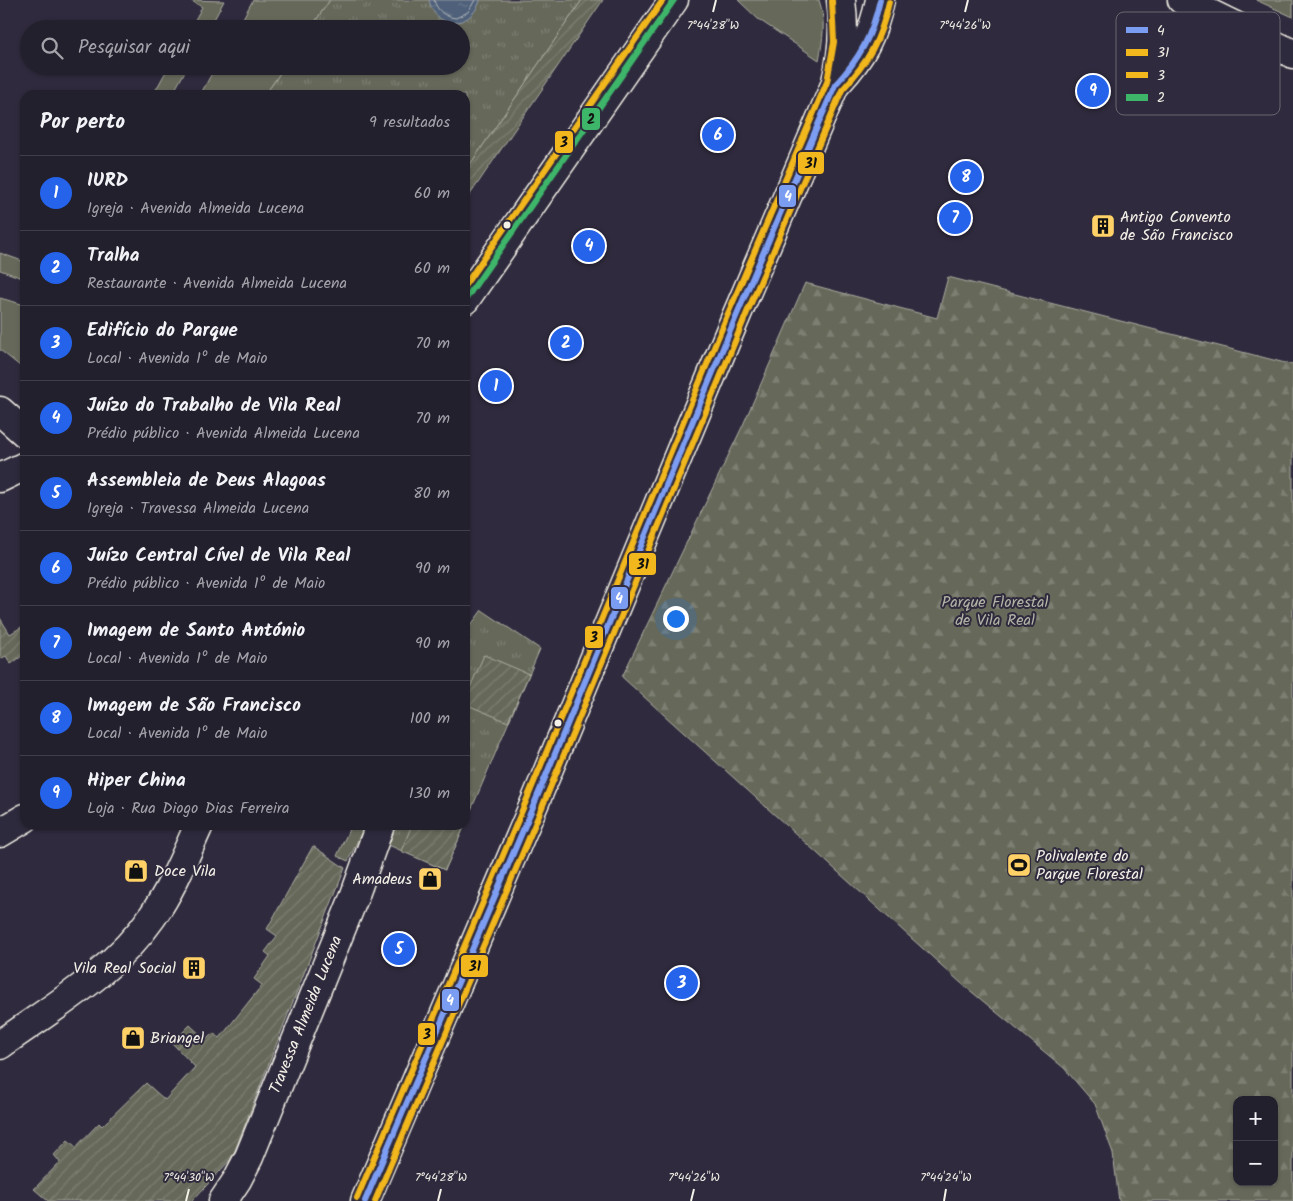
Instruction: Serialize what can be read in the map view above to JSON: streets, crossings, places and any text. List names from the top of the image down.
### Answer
{
  "streets": {
    "main road": ["Travessa Almeida Lucena"]
  },
  "parks": ["Parque Florestal de Vila Real"],
  "places": {
    "building": ["Antigo Convento de São Francisco", "Vila Real Social"],
    "sports": ["Polivalente do Parque Florestal"],
    "shop": ["Doce Vila", "Amadeus", "Briangel"]
  },
  "lines": [
    "transit line 4",
    "transit line 3",
    "transit line 2",
    "transit line 31"
  ],
  "legend": [
    "4",
    "31",
    "3",
    "2"
  ],
  "page": {
    "search": "Pesquisar aqui",
    "pins": [
      "9",
      "6",
      "8",
      "7",
      "4",
      "2",
      "1",
      "5",
      "3"
    ],
    "heading": ["Por perto", "9 resultados"],
    "list": [
      {
        "mark": "1",
        "name": "IURD",
        "note": "Igreja · Avenida Almeida Lucena",
        "value": "60 m"
      },
      {
        "mark": "2",
        "name": "Tralha",
        "note": "Restaurante · Avenida Almeida Lucena",
        "value": "60 m"
      },
      {
        "mark": "3",
        "name": "Edifício do Parque",
        "note": "Local · Avenida 1º de Maio",
        "value": "70 m"
      },
      {
        "mark": "4",
        "name": "Juízo do Trabalho de Vila Real",
        "note": "Prédio público · Avenida Almeida Lucena",
        "value": "70 m"
      },
      {
        "mark": "5",
        "name": "Assembleia de Deus Alagoas",
        "note": "Igreja · Travessa Almeida Lucena",
        "value": "80 m"
      },
      {
        "mark": "6",
        "name": "Juízo Central Cível de Vila Real",
        "note": "Prédio público · Avenida 1º de Maio",
        "value": "90 m"
      },
      {
        "mark": "7",
        "name": "Imagem de Santo António",
        "note": "Local · Avenida 1º de Maio",
        "value": "90 m"
      },
      {
        "mark": "8",
        "name": "Imagem de São Francisco",
        "note": "Local · Avenida 1º de Maio",
        "value": "100 m"
      },
      {
        "mark": "9",
        "name": "Hiper China",
        "note": "Loja · Rua Diogo Dias Ferreira",
        "value": "130 m"
      }
    ],
    "map_buttons": ["+", "−"]
  },
  "coordinates": [
    "7°44'28\"W",
    "7°44'26\"W",
    "7°44'30\"W",
    "7°44'24\"W"
  ]
}
